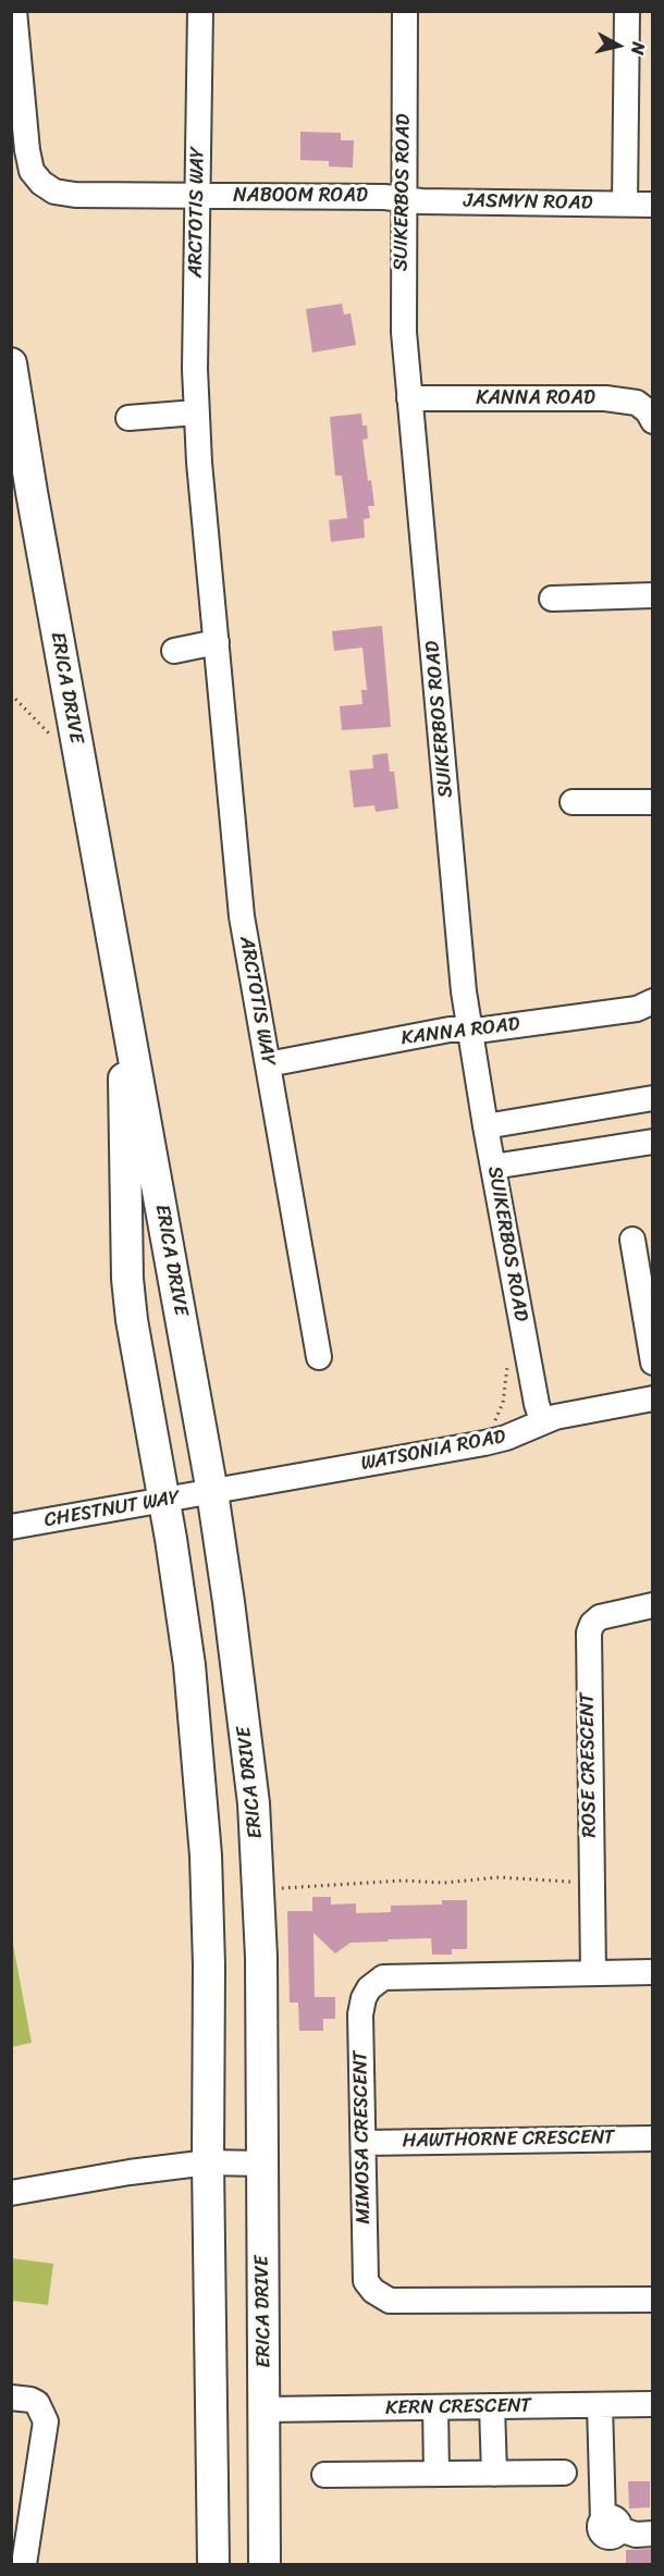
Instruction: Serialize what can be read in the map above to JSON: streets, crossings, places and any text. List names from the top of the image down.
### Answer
{
  "streets": {
    "main road": ["ERICA DRIVE"],
    "street": [
      "SUIKERBOS ROAD",
      "NABOOM ROAD",
      "JASMYN ROAD",
      "ARCTOTIS WAY",
      "KANNA ROAD",
      "WATSONIA ROAD",
      "CHESTNUT WAY",
      "ROSE CRESCENT",
      "MIMOSA CRESCENT",
      "HAWTHORNE CRESCENT",
      "KERN CRESCENT"
    ]
  },
  "crossings": [
    ["SUIKERBOS ROAD", "NABOOM ROAD"],
    ["SUIKERBOS ROAD", "JASMYN ROAD"],
    ["SUIKERBOS ROAD", "KANNA ROAD"],
    ["SUIKERBOS ROAD", "WATSONIA ROAD"],
    ["NABOOM ROAD", "JASMYN ROAD"],
    ["NABOOM ROAD", "ARCTOTIS WAY"],
    ["ARCTOTIS WAY", "KANNA ROAD"],
    ["ERICA DRIVE", "WATSONIA ROAD"],
    ["ERICA DRIVE", "CHESTNUT WAY"],
    ["ERICA DRIVE", "KERN CRESCENT"],
    ["WATSONIA ROAD", "CHESTNUT WAY"],
    ["ROSE CRESCENT", "MIMOSA CRESCENT"],
    ["MIMOSA CRESCENT", "HAWTHORNE CRESCENT"]
  ],
  "north": "right"
}
